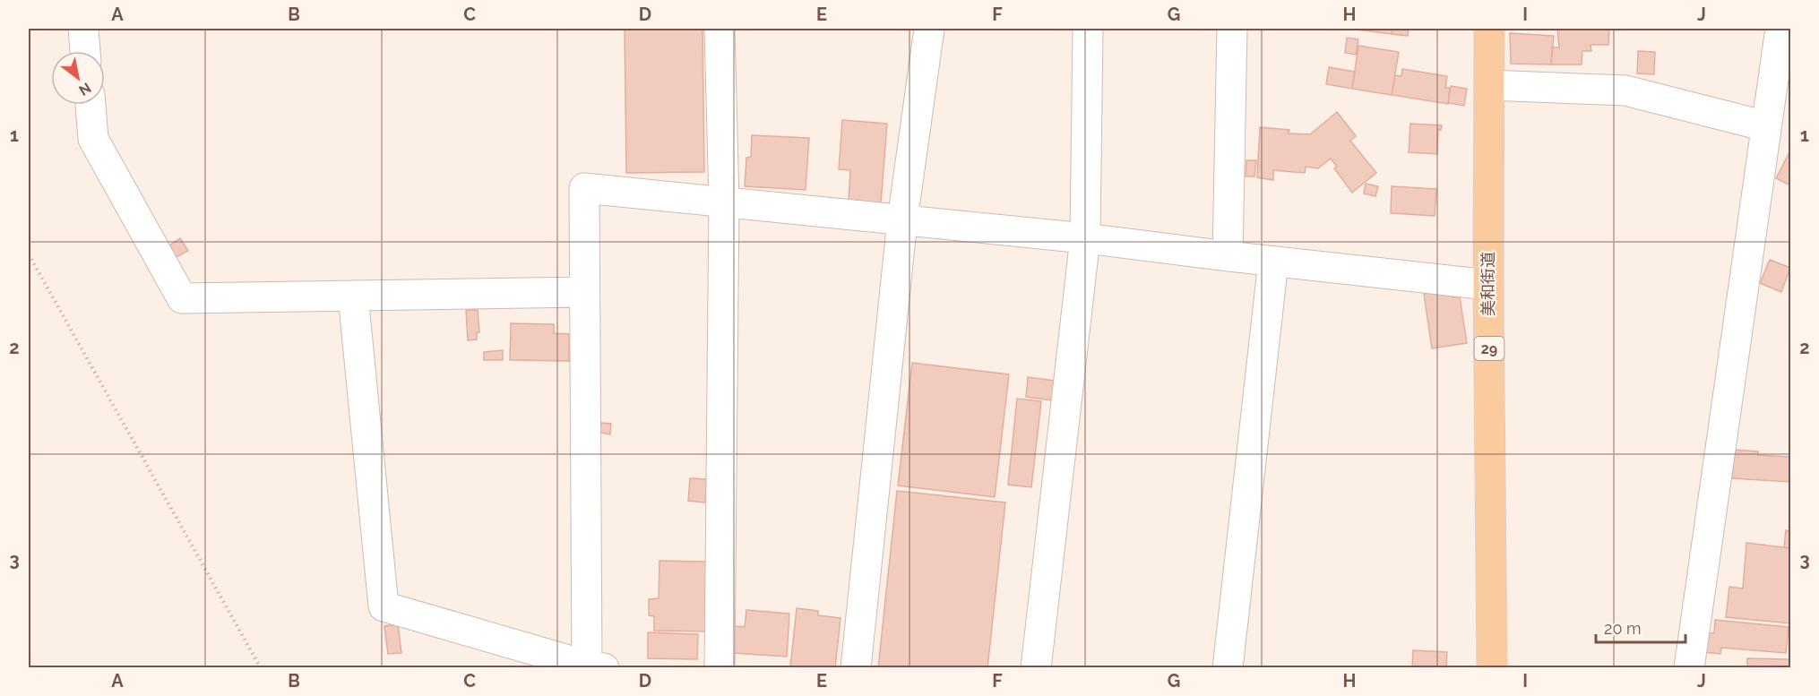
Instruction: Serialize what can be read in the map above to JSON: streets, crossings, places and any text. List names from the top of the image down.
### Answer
{
  "streets": {
    "main road": ["美和街道", "29"]
  },
  "scale_bar": "20 m",
  "north": "bottom right",
  "grid": {
    "columns": [
      "A",
      "B",
      "C",
      "D",
      "E",
      "F",
      "G",
      "H",
      "I",
      "J"
    ],
    "rows": ["1", "2", "3"]
  }
}
